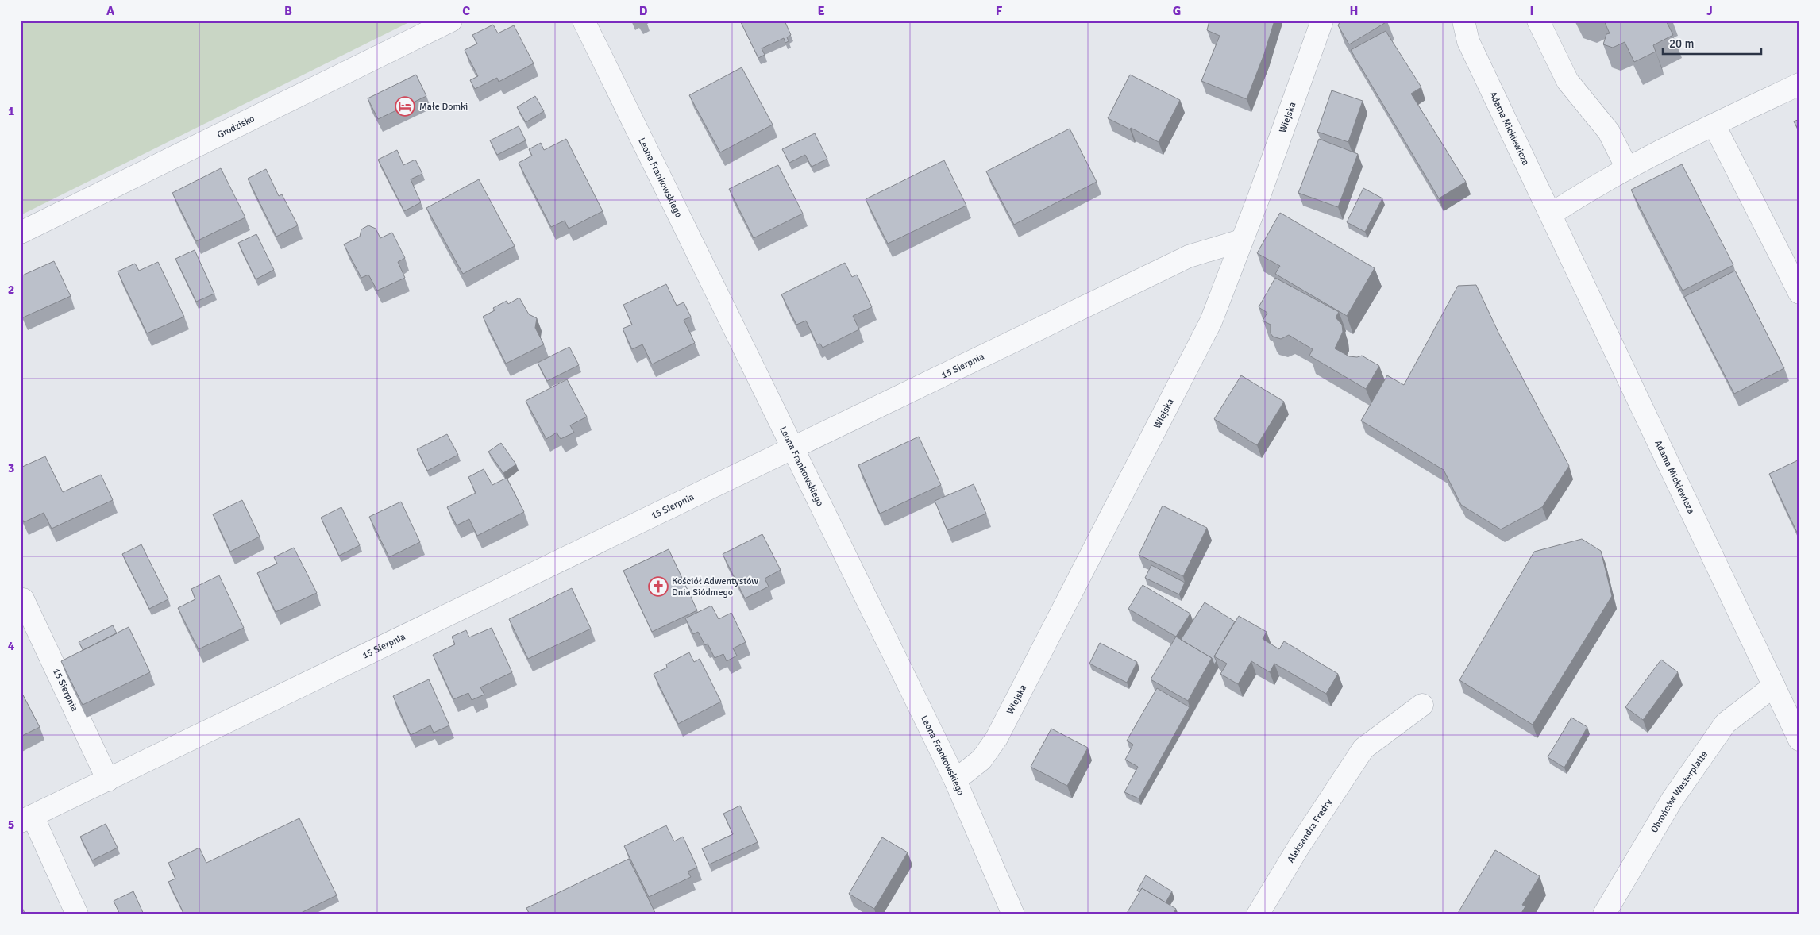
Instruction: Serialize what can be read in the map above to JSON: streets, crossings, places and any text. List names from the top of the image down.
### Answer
{
  "streets": {
    "street": [
      "Wiejska",
      "Grodzisko",
      "Adama Mickiewicza",
      "Leona Frankowskiego",
      "15 Sierpnia",
      "Obrońców Westerplatte",
      "Aleksandra Fredry"
    ]
  },
  "crossings": [
    ["Wiejska", "Leona Frankowskiego"],
    ["Wiejska", "15 Sierpnia"],
    ["Adama Mickiewicza", "Obrońców Westerplatte"],
    ["Leona Frankowskiego", "15 Sierpnia"]
  ],
  "places": {
    "hotel": ["Małe Domki"],
    "church": ["Kościół Adwentystów Dnia Siódmego"]
  },
  "scale_bar": "20 m",
  "grid": {
    "columns": [
      "A",
      "B",
      "C",
      "D",
      "E",
      "F",
      "G",
      "H",
      "I",
      "J"
    ],
    "rows": [
      "1",
      "2",
      "3",
      "4",
      "5"
    ]
  }
}
